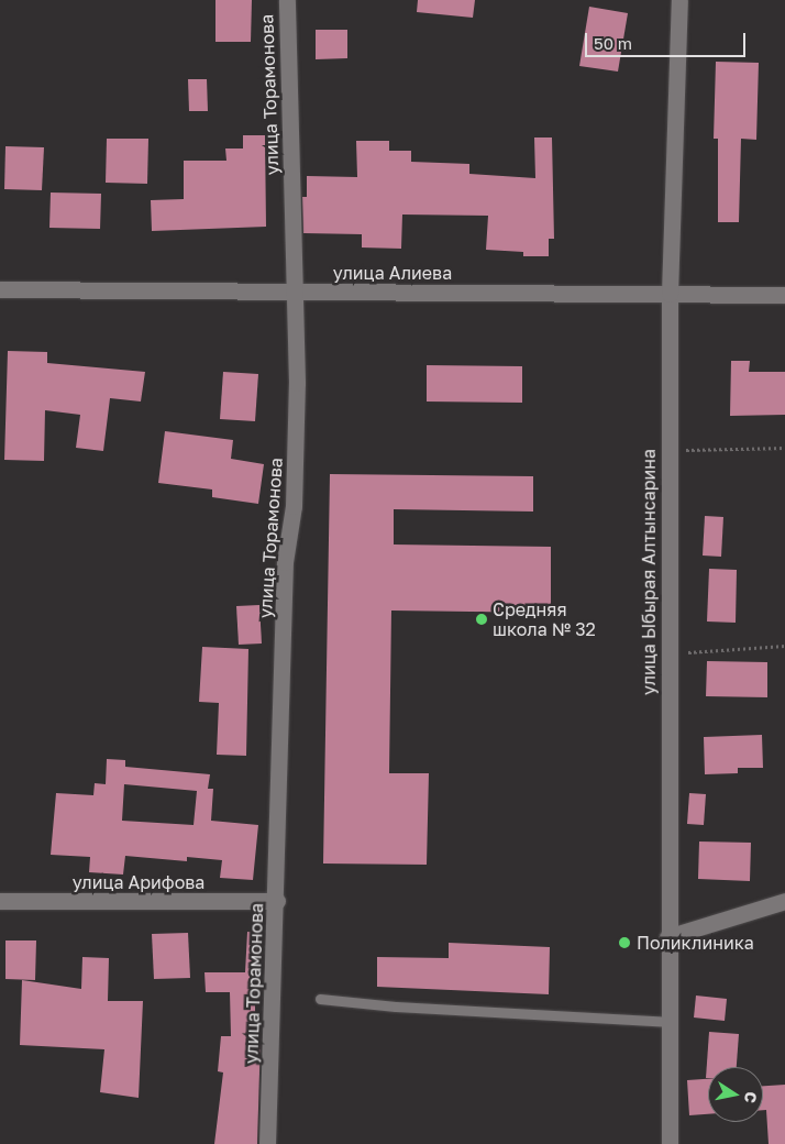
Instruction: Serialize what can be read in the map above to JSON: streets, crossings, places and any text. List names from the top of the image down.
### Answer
{
  "streets": {
    "street": [
      "улица Торамонова",
      "улица Алиева",
      "улица Ыбырая Алтынсарина",
      "улица Арифова"
    ]
  },
  "crossings": [
    ["улица Торамонова", "улица Алиева"],
    ["улица Торамонова", "улица Арифова"],
    ["улица Алиева", "улица Ыбырая Алтынсарина"]
  ],
  "places": ["Средняя школа № 32", "Поликлиника"],
  "scale_bar": "50 m",
  "north": "right"
}
